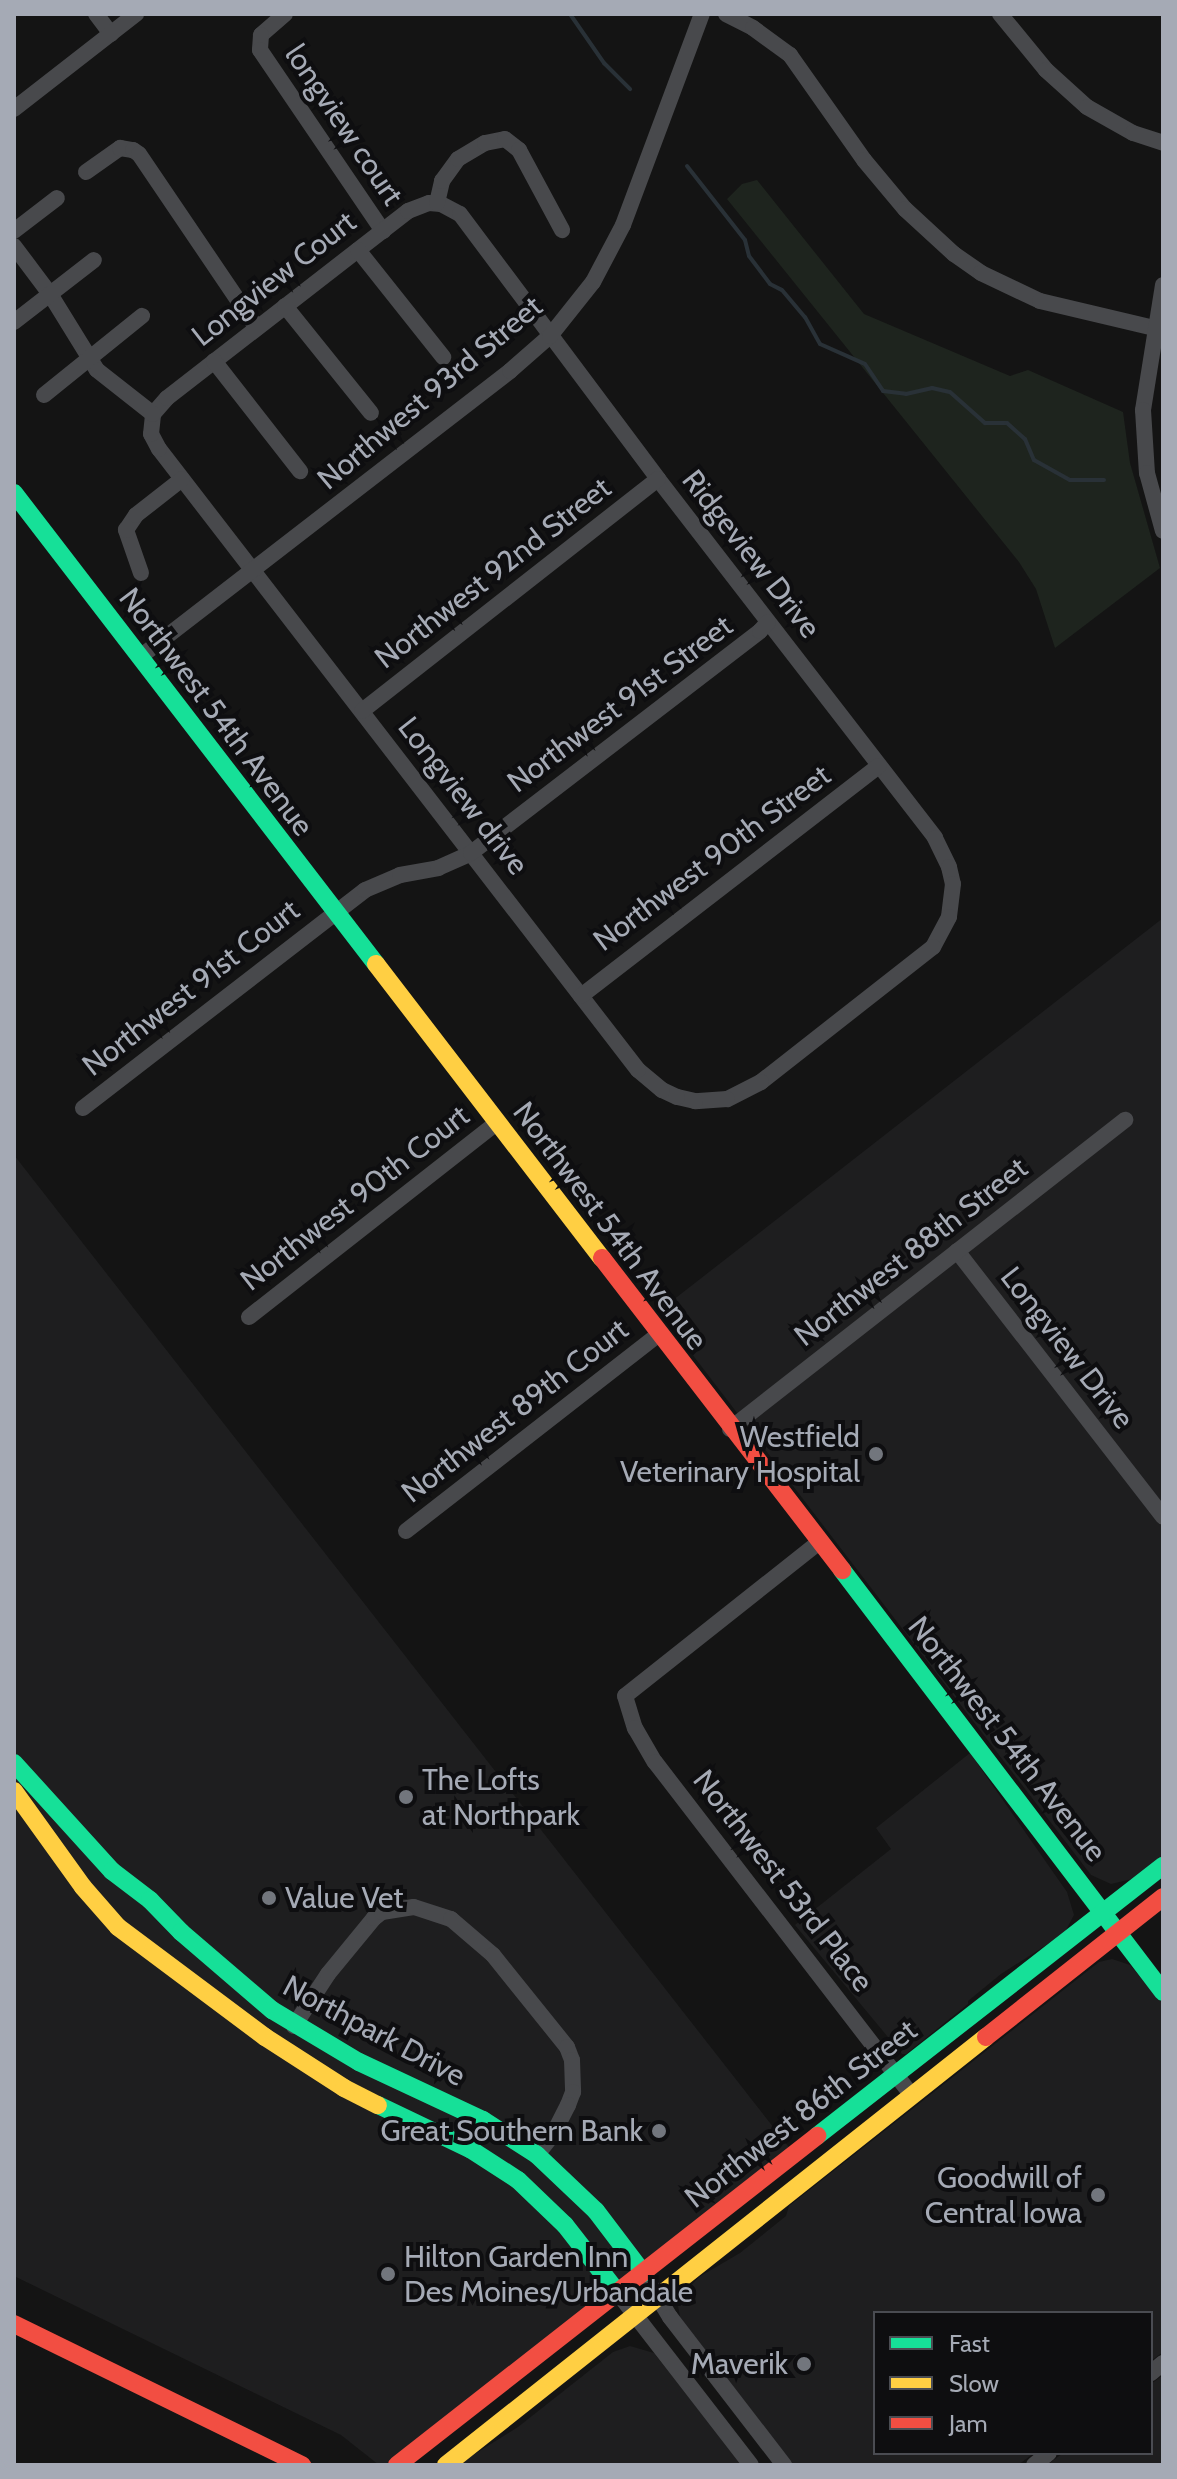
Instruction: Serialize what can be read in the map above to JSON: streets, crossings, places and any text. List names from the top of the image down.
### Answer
{
  "streets": {
    "main road": ["Northwest 54th Avenue", "Northpark Drive", "Northwest 86th Street"],
    "street": [
      "longview court",
      "Longview Court",
      "Northwest 93rd Street",
      "Ridgeview Drive",
      "Northwest 92nd Street",
      "Northwest 91st Street",
      "Longview drive",
      "Northwest 90th Street",
      "Northwest 91st Court",
      "Northwest 90th Court",
      "Northwest 88th Street",
      "Longview Drive",
      "Northwest 89th Court",
      "Northwest 53rd Place"
    ]
  },
  "crossings": [
    ["longview court", "Longview Court"],
    ["longview court", "Ridgeview Drive"],
    ["Longview Court", "Ridgeview Drive"],
    ["Longview Court", "Longview drive"],
    ["Northwest 93rd Street", "Ridgeview Drive"],
    ["Northwest 93rd Street", "Northwest 54th Avenue"],
    ["Northwest 93rd Street", "Longview drive"],
    ["Ridgeview Drive", "Northwest 92nd Street"],
    ["Ridgeview Drive", "Northwest 91st Street"],
    ["Ridgeview Drive", "Longview drive"],
    ["Ridgeview Drive", "Northwest 90th Street"],
    ["Northwest 92nd Street", "Longview drive"],
    ["Northwest 91st Street", "Northwest 54th Avenue"],
    ["Northwest 91st Street", "Longview drive"],
    ["Northwest 91st Street", "Northwest 91st Court"],
    ["Northwest 54th Avenue", "Northwest 91st Court"],
    ["Northwest 54th Avenue", "Northwest 90th Court"],
    ["Northwest 54th Avenue", "Northwest 88th Street"],
    ["Northwest 54th Avenue", "Northwest 89th Court"],
    ["Northwest 54th Avenue", "Northwest 53rd Place"],
    ["Northwest 54th Avenue", "Northwest 86th Street"],
    ["Longview drive", "Northwest 90th Street"],
    ["Northwest 88th Street", "Longview Drive"],
    ["Northwest 53rd Place", "Northwest 86th Street"],
    ["Northpark Drive", "Northwest 86th Street"]
  ],
  "places": [
    "Westfield Veterinary Hospital",
    "The Lofts at Northpark",
    "Value Vet",
    "Great Southern Bank",
    "Goodwill of Central Iowa",
    "Hilton Garden Inn Des Moines/Urbandale",
    "Maverik"
  ],
  "legend": ["Fast", "Slow", "Jam"]
}
